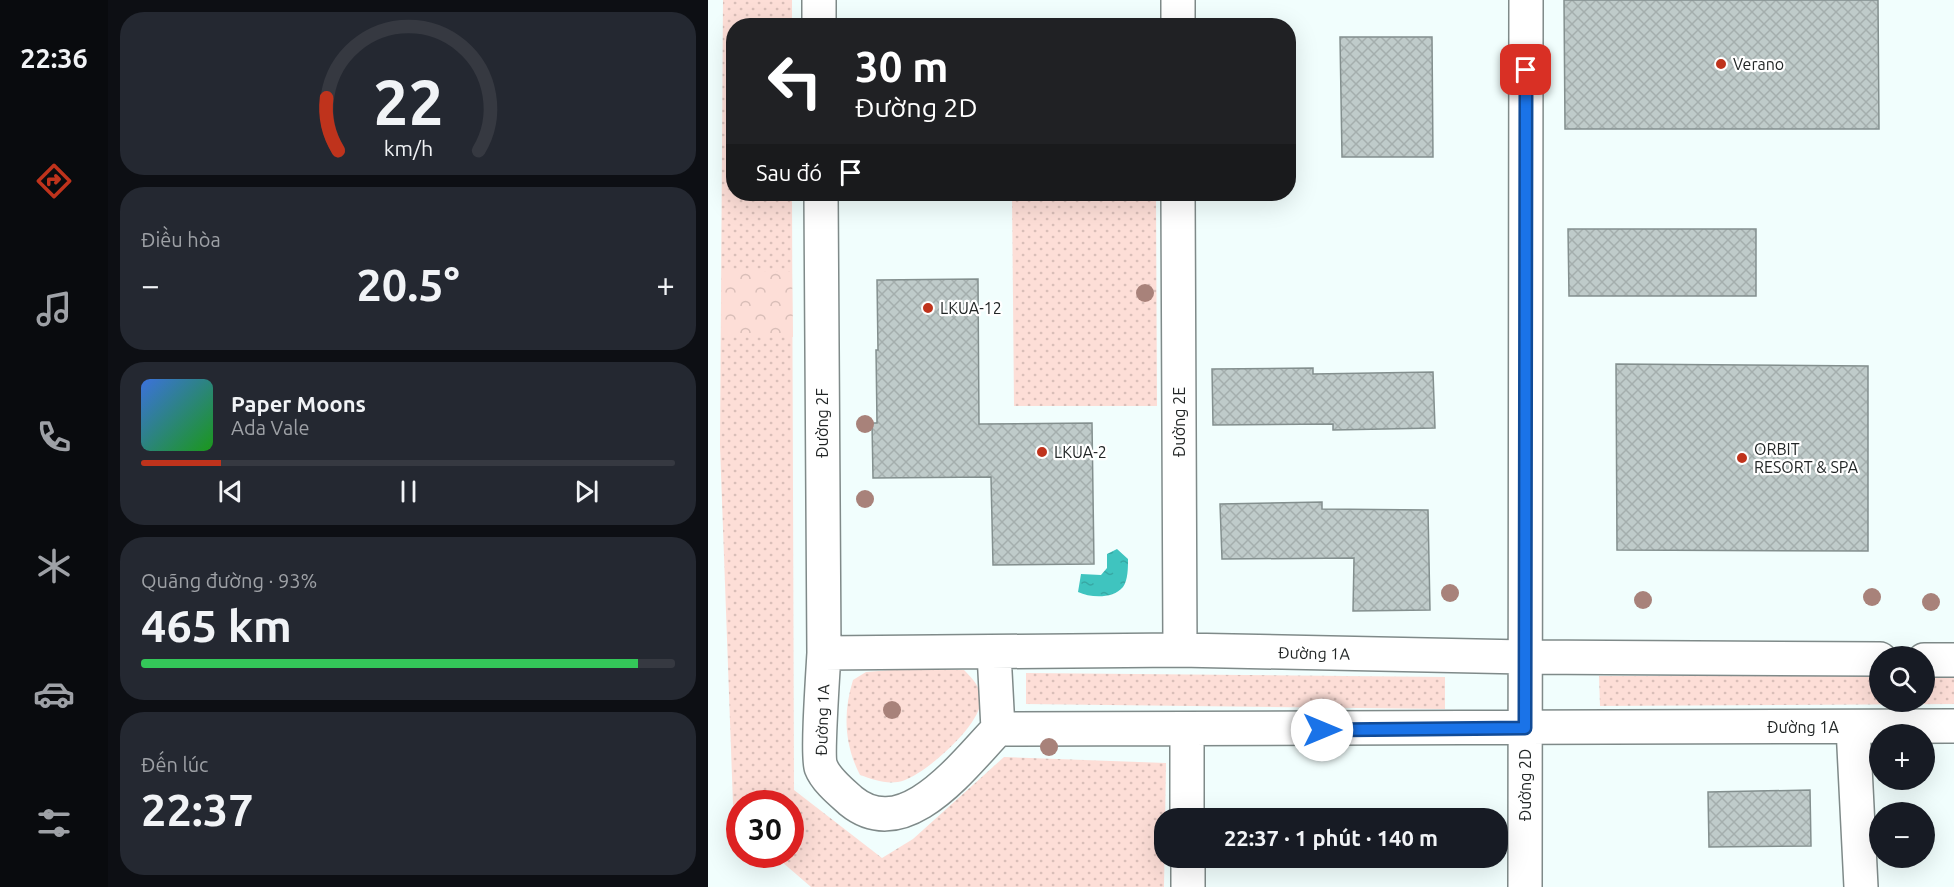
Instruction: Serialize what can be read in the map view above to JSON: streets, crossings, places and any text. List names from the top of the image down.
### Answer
{
  "streets": {
    "street": [
      "Đường 2E",
      "Đường 2F",
      "Đường 1A",
      "Đường 2D"
    ]
  },
  "crossings": [
    ["Đường 2E", "Đường 1A"],
    ["Đường 2F", "Đường 1A"],
    ["Đường 1A", "Đường 2D"]
  ],
  "places": [
    "Verano",
    "LKUA-12",
    "LKUA-2",
    "ORBIT RESORT & SPA"
  ],
  "page": {
    "tabs": "22:36",
    "turn": ["30 m", "Đường 2D"],
    "then": "Sau đó",
    "tile": [
      "Điều hòa",
      ["Quãng đường · 93%", "465 km"],
      ["Đến lúc", "22:37"]
    ],
    "heat": ["−", "20.5°", "+"],
    "song": ["Paper Moons", "Ada Vale"],
    "map_buttons": ["+", "−"],
    "limit": "30",
    "trip": "22:37 · 1 phút · 140 m",
    "gauge": ["22", "km/h"]
  }
}
